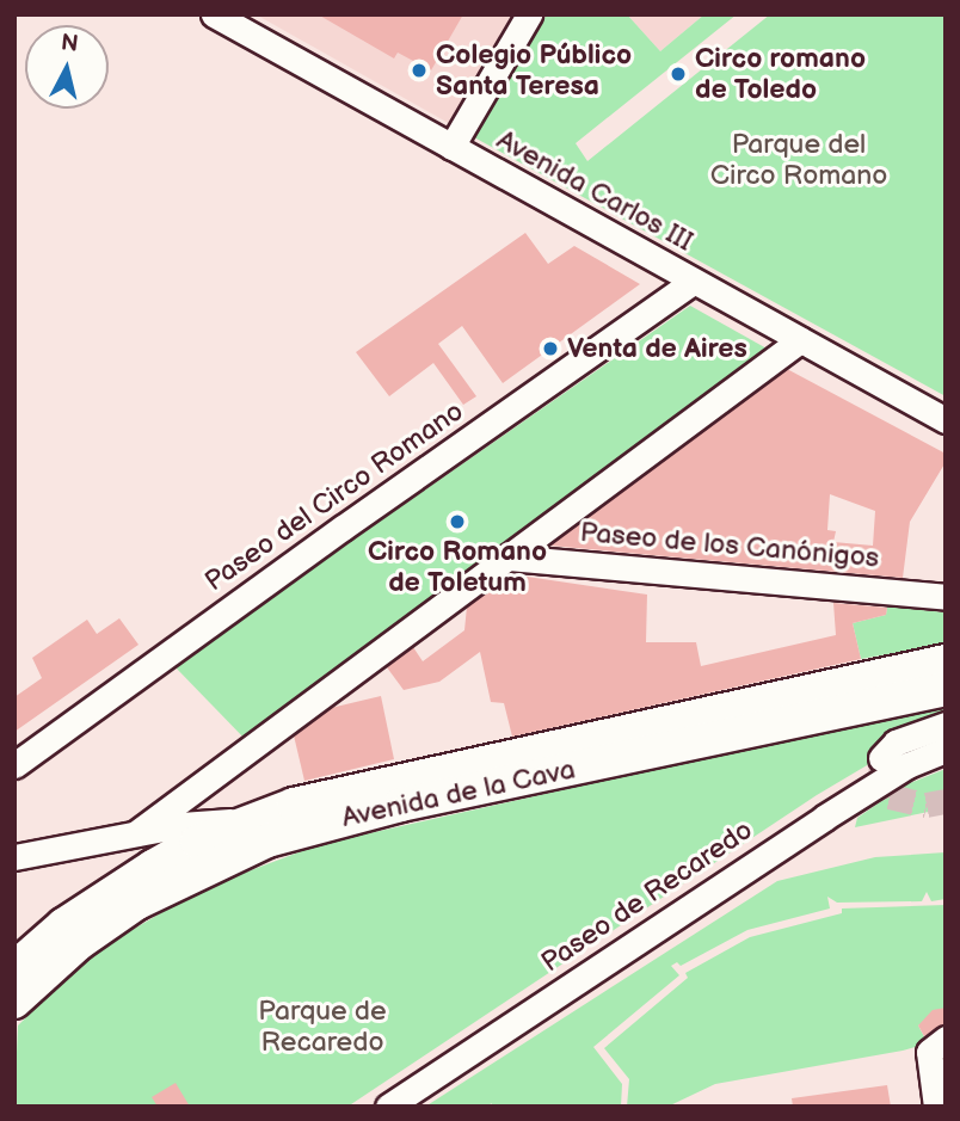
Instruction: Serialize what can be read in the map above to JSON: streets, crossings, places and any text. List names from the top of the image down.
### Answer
{
  "streets": {
    "main road": ["Avenida de la Cava"],
    "street": [
      "Avenida Carlos III",
      "Paseo del Circo Romano",
      "Paseo de los Canónigos",
      "Paseo de Recaredo"
    ]
  },
  "crossings": [
    ["Avenida Carlos III", "Paseo del Circo Romano"]
  ],
  "parks": ["Parque del Circo Romano", "Parque de Recaredo"],
  "places": [
    "Colegio Público Santa Teresa",
    "Circo romano de Toledo",
    "Venta de Aires",
    "Circo Romano de Toletum"
  ],
  "north": "top"
}
